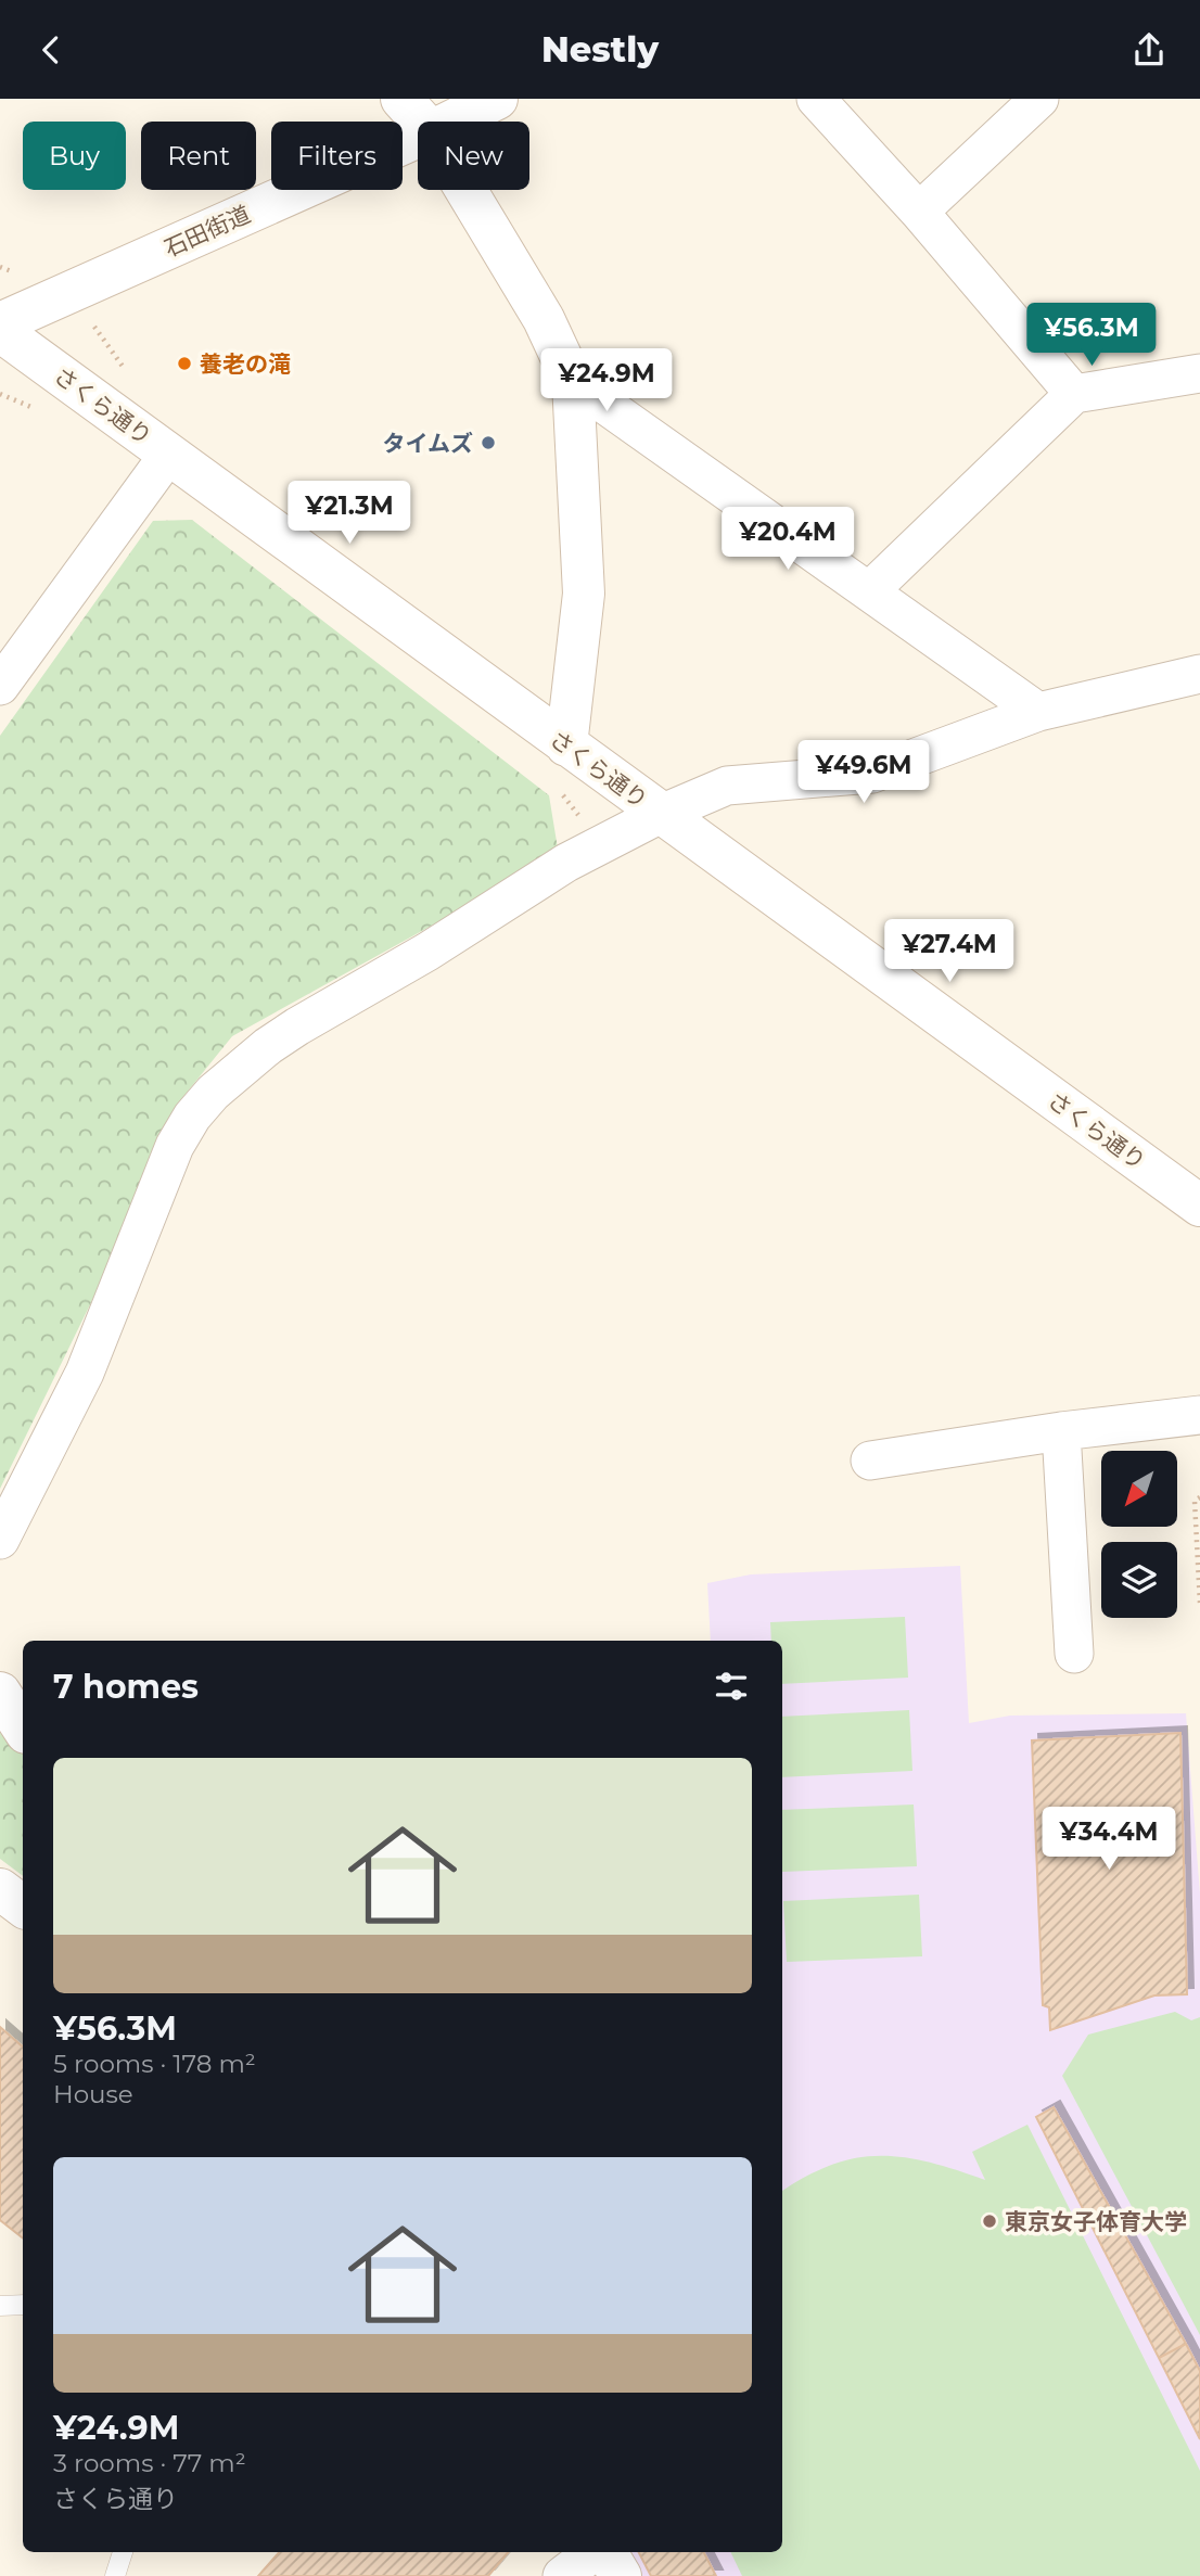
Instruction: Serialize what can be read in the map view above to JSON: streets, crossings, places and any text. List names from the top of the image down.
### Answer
{
  "streets": {
    "street": ["石田街道", "さくら通り"]
  },
  "places": ["養老の滝", "タイムズ", "東京女子体育大学"],
  "north": "bottom left",
  "page": {
    "header": "Nestly",
    "chip": [
      "Buy",
      "Rent",
      "Filters",
      "New"
    ],
    "price": [
      "¥56.3M",
      "¥24.9M",
      "¥21.3M",
      "¥20.4M",
      "¥49.6M",
      "¥27.4M",
      "¥34.4M"
    ],
    "heading": "7 homes",
    "list": [
      {
        "name": "¥56.3M",
        "note": "5 rooms · 178 m² · House"
      },
      {
        "name": "¥24.9M",
        "note": "3 rooms · 77 m² · さくら通り"
      }
    ]
  }
}
